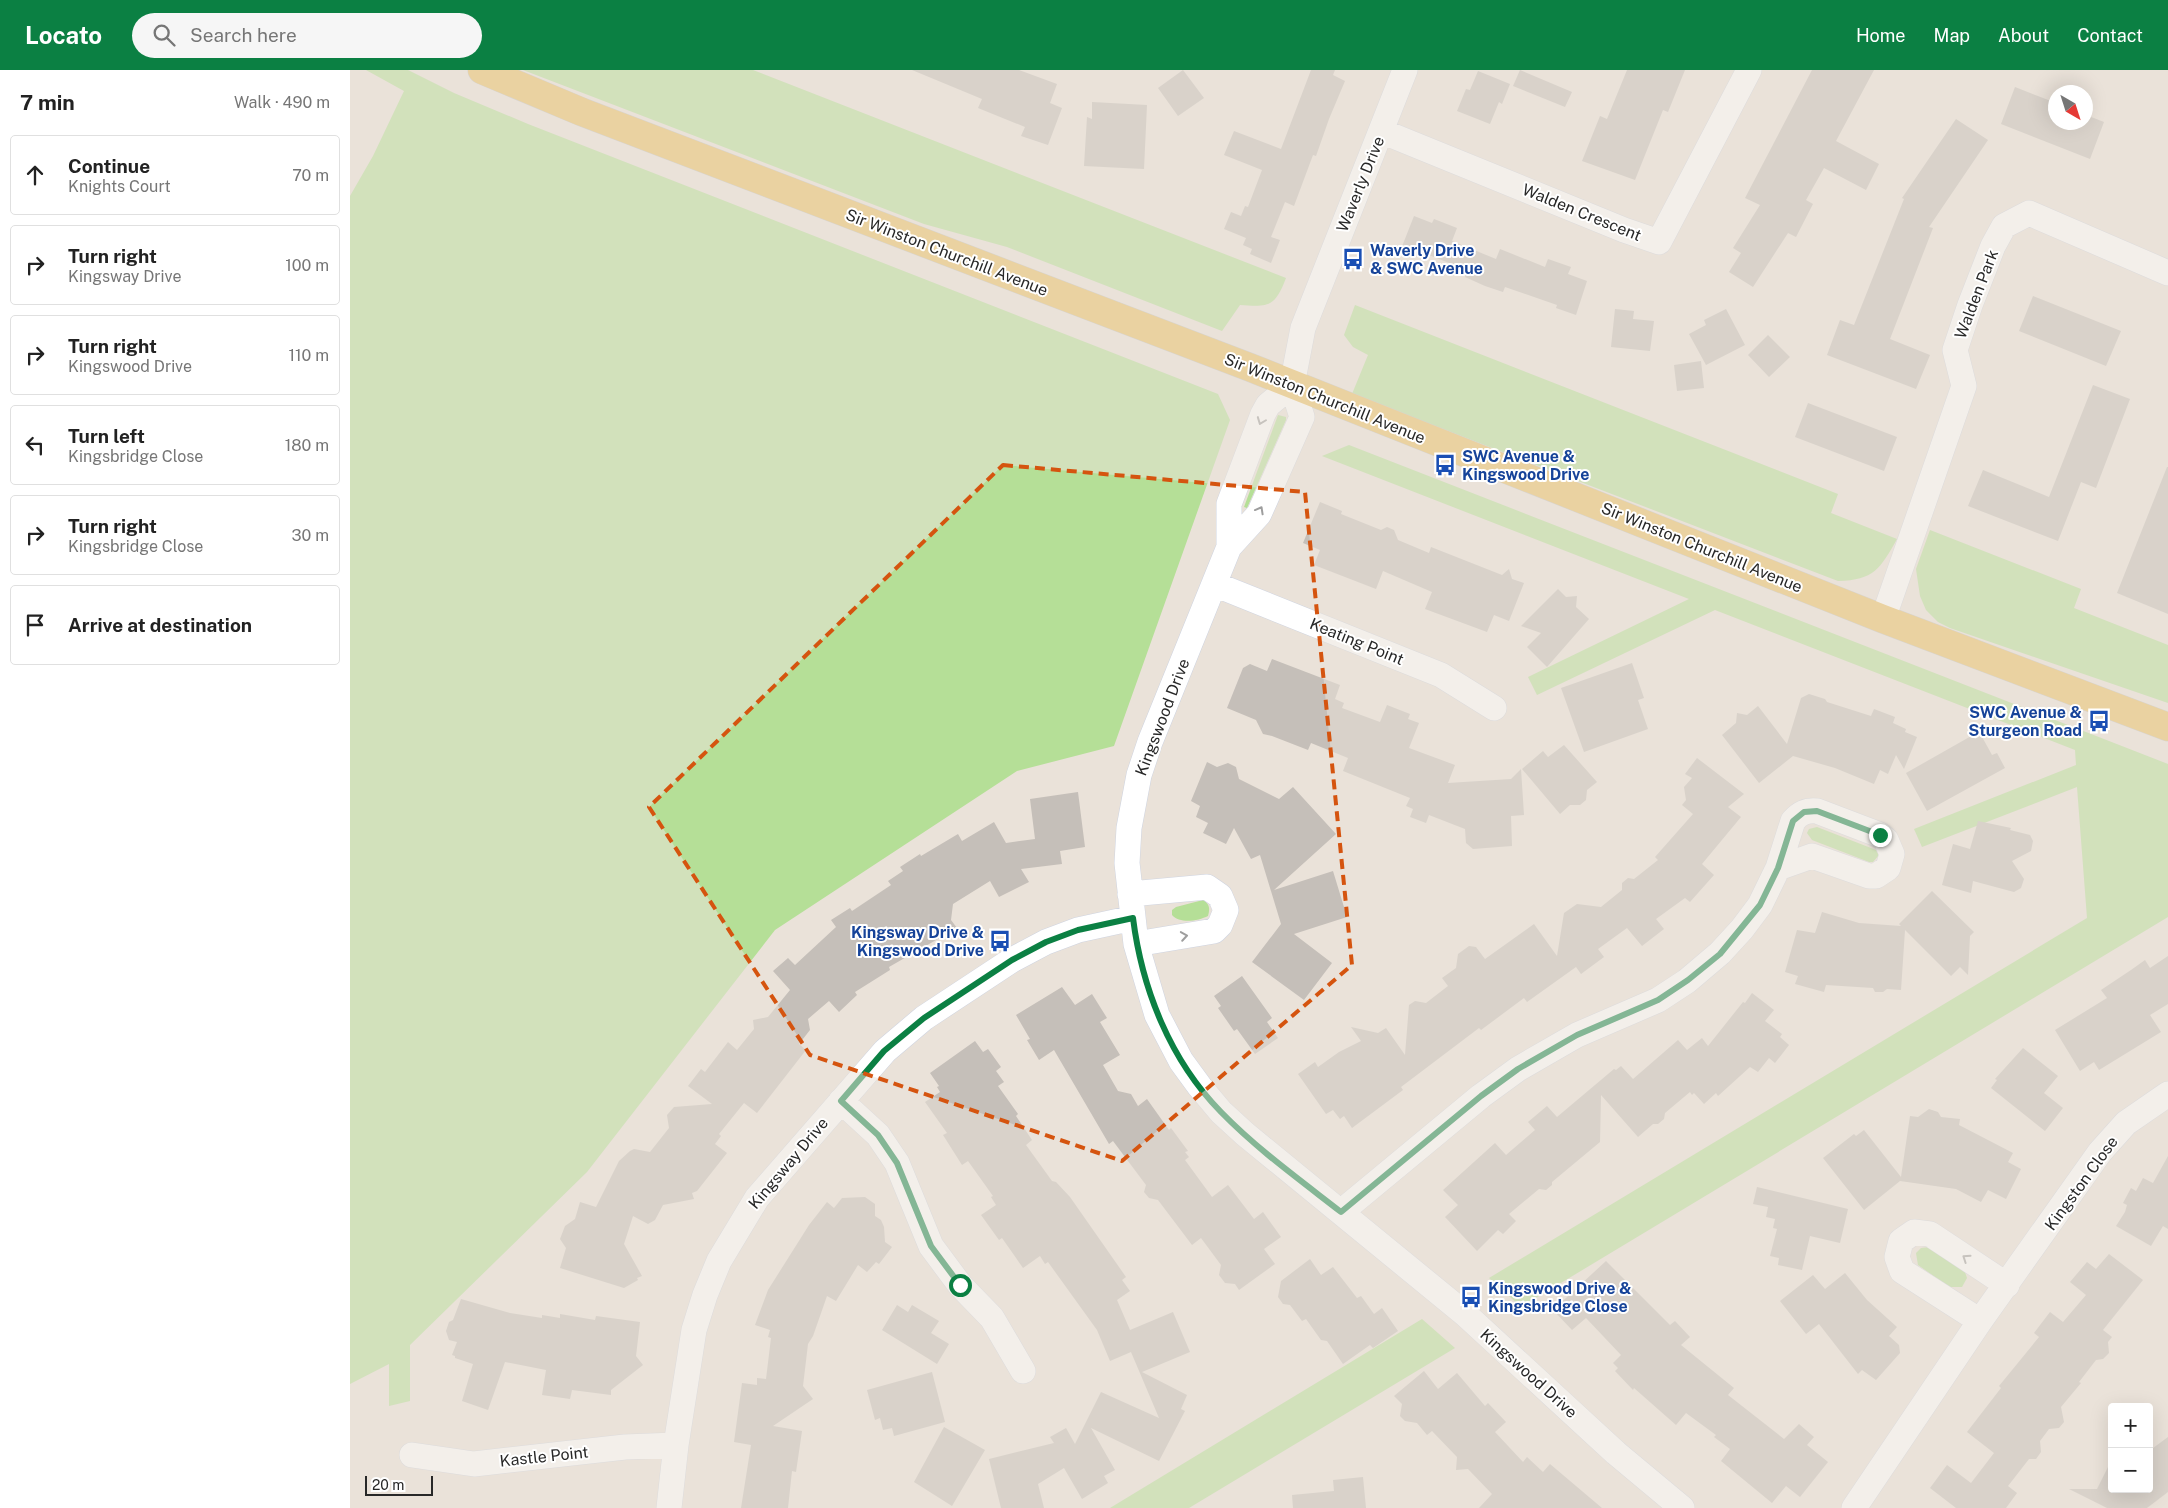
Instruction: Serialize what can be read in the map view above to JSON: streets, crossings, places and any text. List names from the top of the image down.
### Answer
{
  "streets": {
    "main road": ["Sir Winston Churchill Avenue"],
    "street": [
      "Waverly Drive",
      "Walden Crescent",
      "Walden Park",
      "Keating Point",
      "Kingswood Drive",
      "Kingsway Drive",
      "Kingston Close",
      "Kastle Point"
    ]
  },
  "crossings": [
    ["Waverly Drive", "Walden Crescent"],
    ["Waverly Drive", "Sir Winston Churchill Avenue"],
    ["Waverly Drive", "Kingswood Drive"],
    ["Sir Winston Churchill Avenue", "Walden Park"],
    ["Sir Winston Churchill Avenue", "Kingswood Drive"],
    ["Keating Point", "Kingswood Drive"],
    ["Kingswood Drive", "Kingsway Drive"],
    ["Kingsway Drive", "Kastle Point"]
  ],
  "places": {
    "bus stop": [
      "Waverly Drive & SWC Avenue",
      "SWC Avenue & Kingswood Drive",
      "SWC Avenue & Sturgeon Road",
      "Kingsway Drive & Kingswood Drive",
      "Kingswood Drive & Kingsbridge Close"
    ]
  },
  "scale_bar": "20 m",
  "north": "bottom right",
  "page": {
    "header": "Locato",
    "search": "Search here",
    "nav": [
      "Home",
      "Map",
      "About",
      "Contact"
    ],
    "heading": ["7 min", "Walk · 490 m"],
    "list": [
      ["Continue", "Knights Court", "70 m"],
      ["Turn right", "Kingsway Drive", "100 m"],
      ["Turn right", "Kingswood Drive", "110 m"],
      ["Turn left", "Kingsbridge Close", "180 m"],
      ["Turn right", "Kingsbridge Close", "30 m"],
      "Arrive at destination"
    ],
    "map_buttons": ["+", "−"],
    "scale": "20 m"
  }
}
